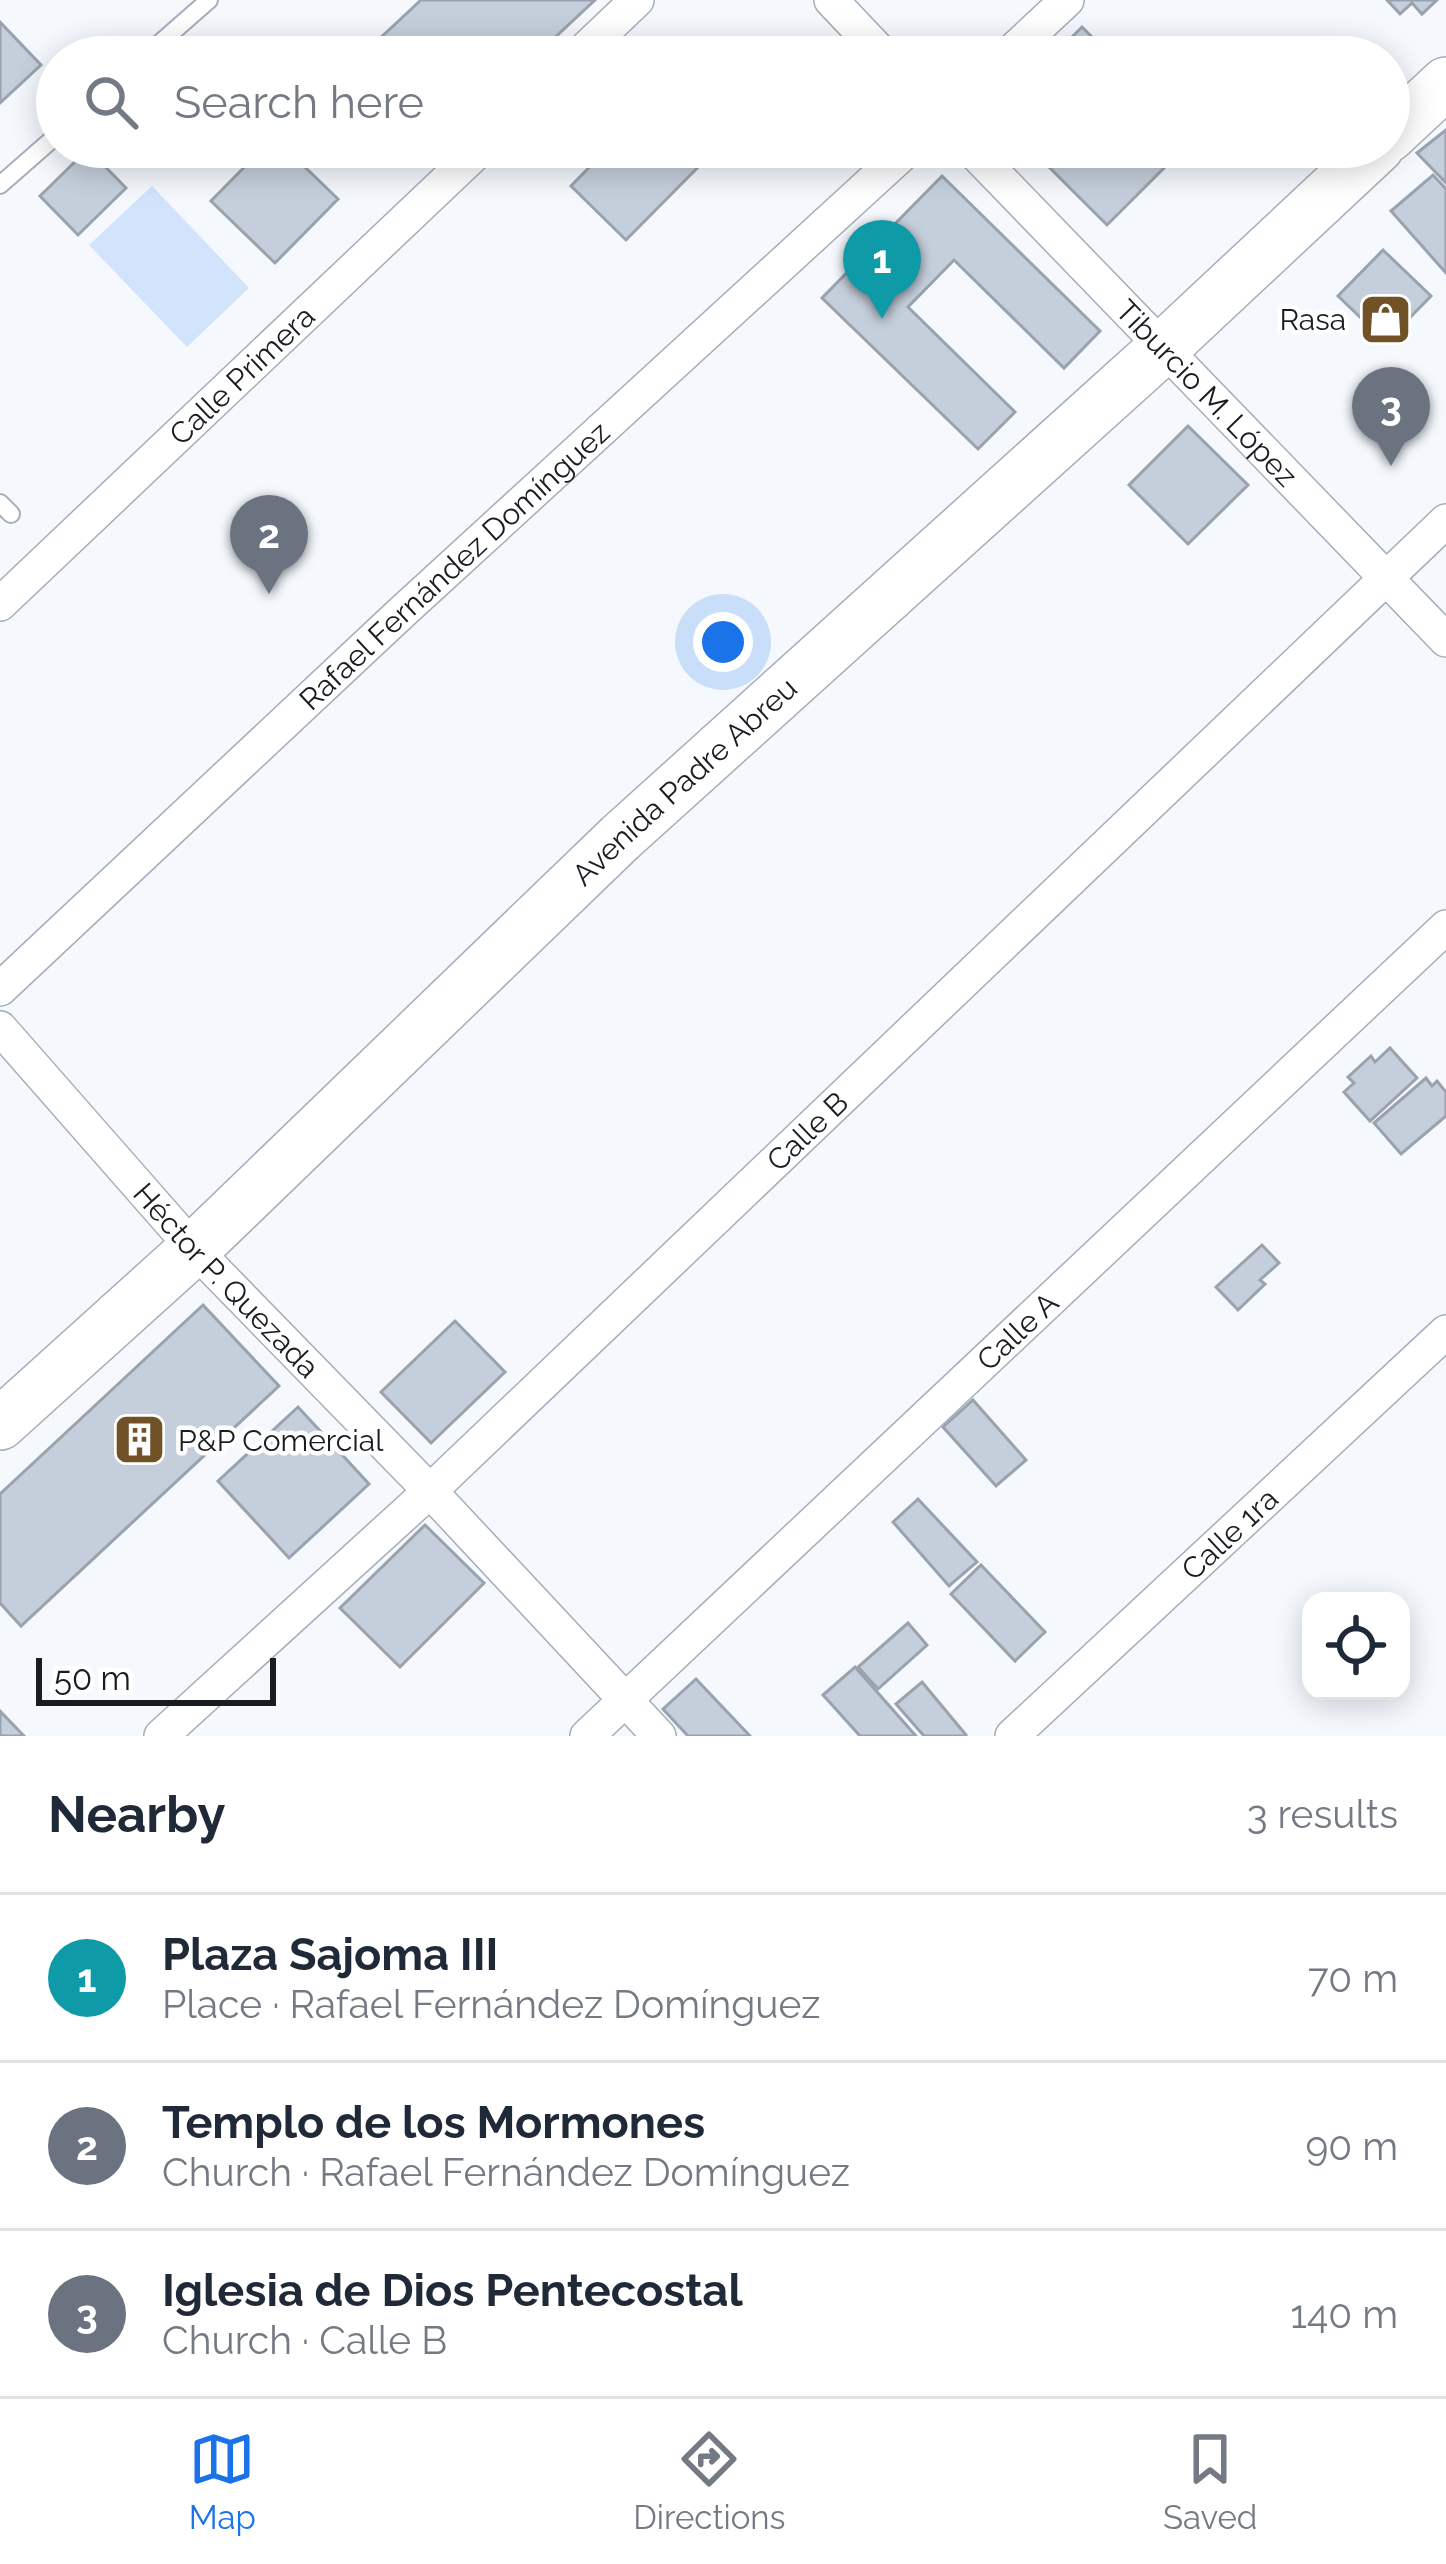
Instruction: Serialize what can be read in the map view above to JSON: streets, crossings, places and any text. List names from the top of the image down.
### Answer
{
  "streets": {
    "main road": ["Avenida Padre Abreu"],
    "street": [
      "Calle Primera",
      "Tiburcio M. López",
      "Rafael Fernández Domínguez",
      "Calle B",
      "Héctor P. Quezada",
      "Calle A",
      "Calle 1ra"
    ]
  },
  "crossings": [
    ["Tiburcio M. López", "Avenida Padre Abreu"],
    ["Tiburcio M. López", "Calle B"],
    ["Avenida Padre Abreu", "Héctor P. Quezada"],
    ["Calle B", "Héctor P. Quezada"],
    ["Héctor P. Quezada", "Calle A"]
  ],
  "places": {
    "shop": ["Rasa"],
    "building": ["P&P Comercial"]
  },
  "scale_bar": "50 m",
  "page": {
    "search": "Search here",
    "pins": ["1", "3", "2"],
    "scale": "50 m",
    "heading": ["Nearby", "3 results"],
    "list": [
      {
        "mark": "1",
        "name": "Plaza Sajoma III",
        "note": "Place · Rafael Fernández Domínguez",
        "value": "70 m"
      },
      {
        "mark": "2",
        "name": "Templo de los Mormones",
        "note": "Church · Rafael Fernández Domínguez",
        "value": "90 m"
      },
      {
        "mark": "3",
        "name": "Iglesia de Dios Pentecostal",
        "note": "Church · Calle B",
        "value": "140 m"
      }
    ],
    "nav": ["Map", "Directions", "Saved"]
  }
}
